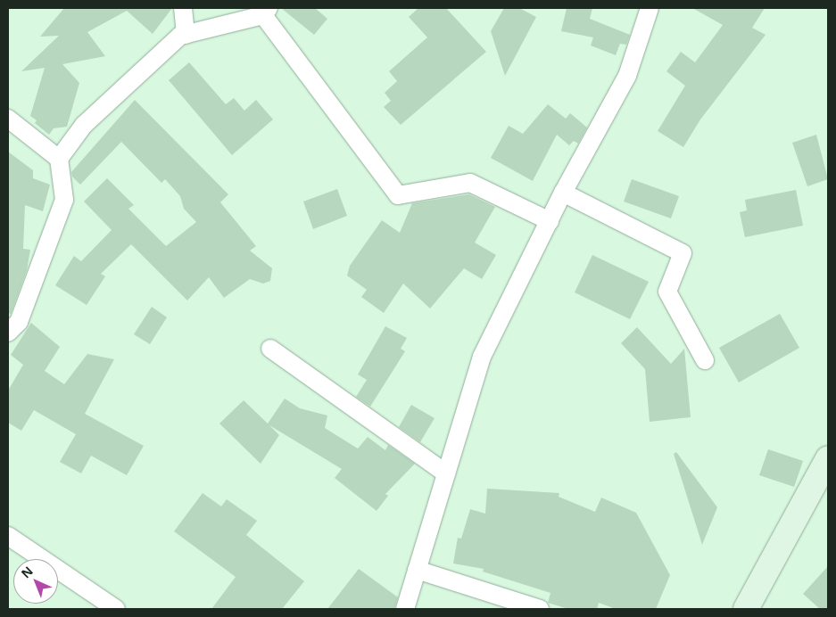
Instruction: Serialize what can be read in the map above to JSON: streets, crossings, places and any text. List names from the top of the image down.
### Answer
{
  "north": "top left"
}
